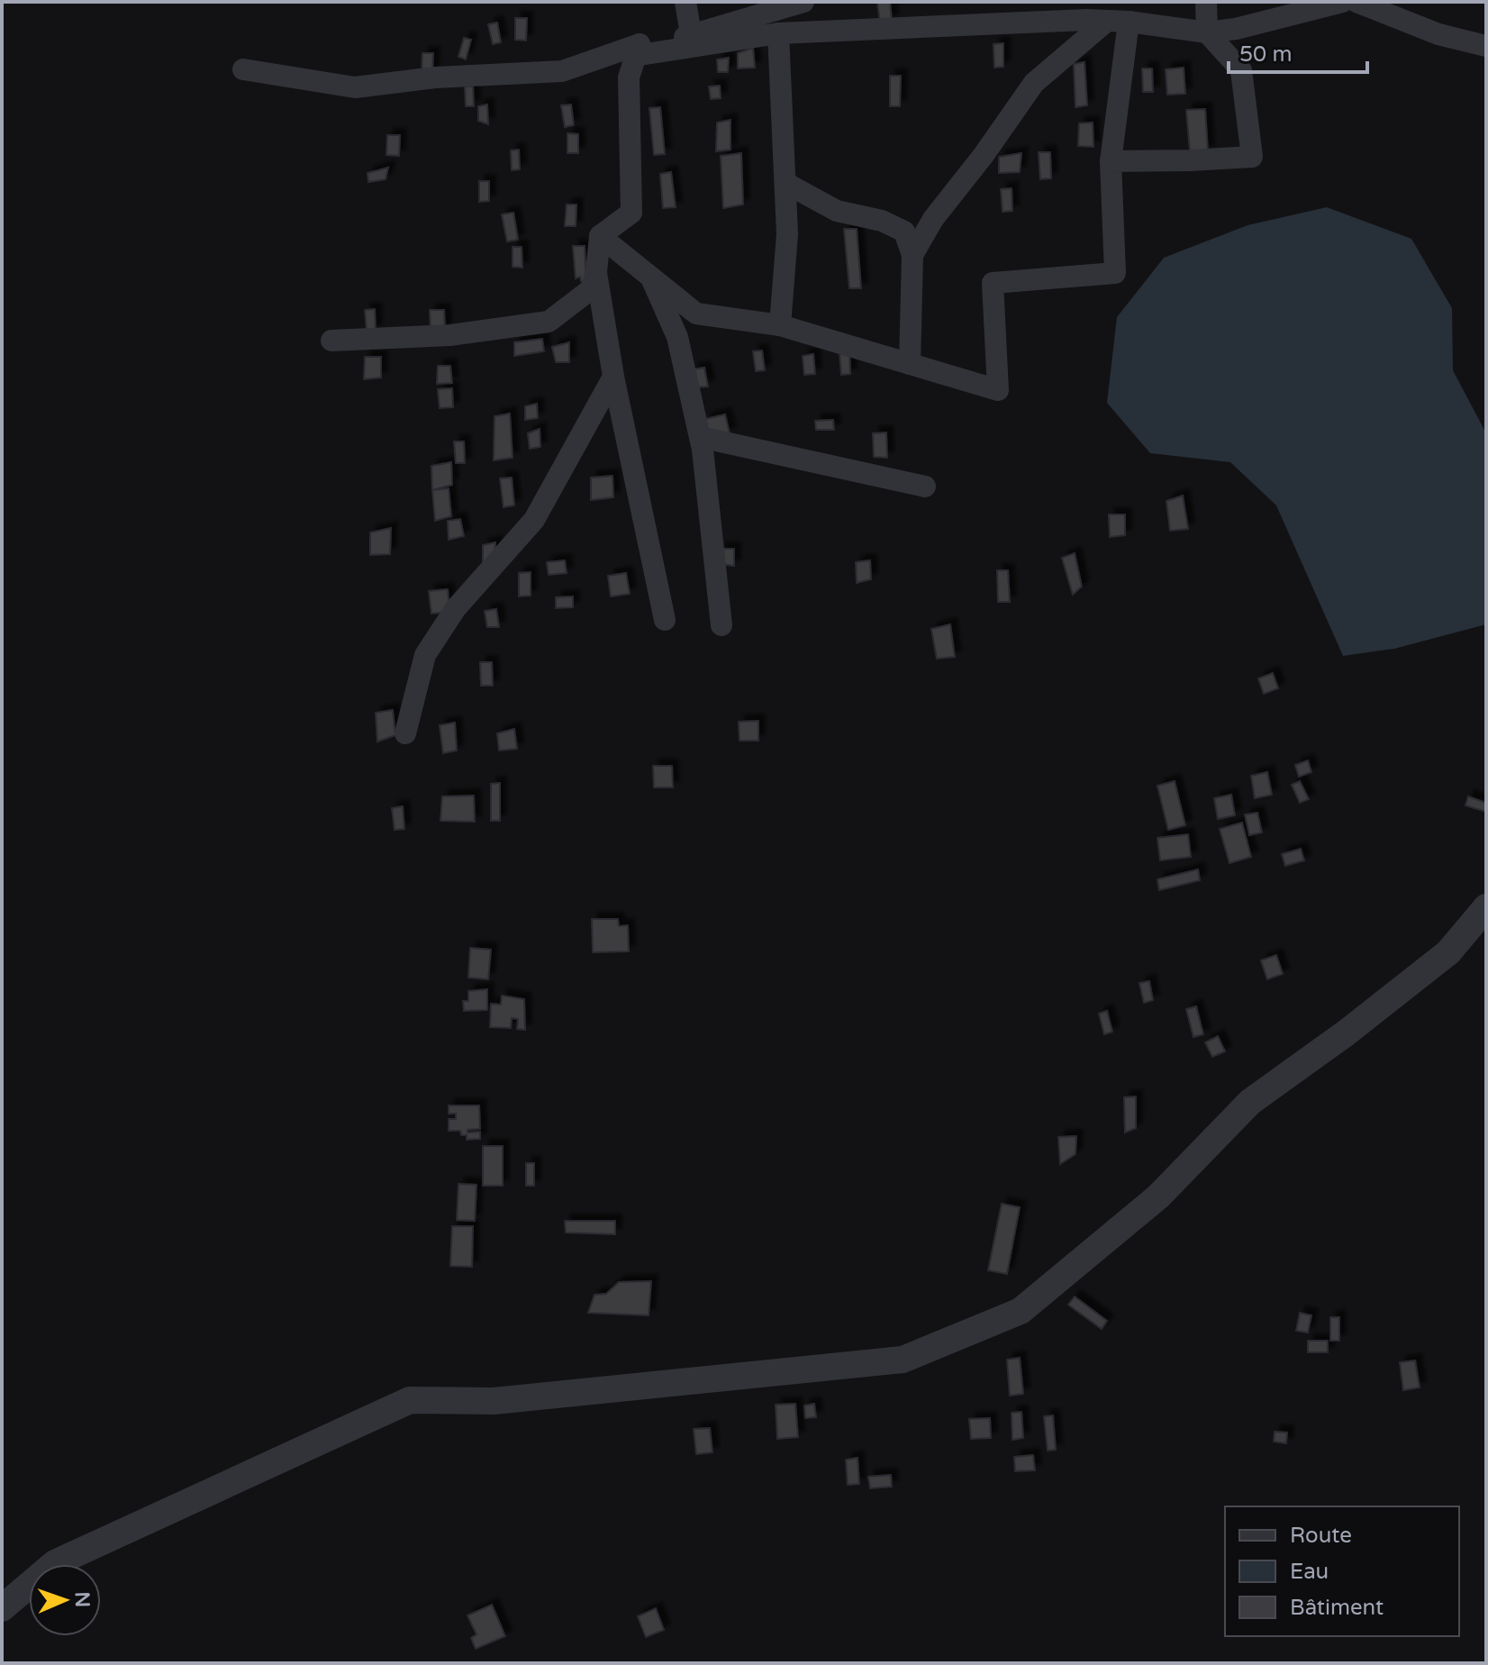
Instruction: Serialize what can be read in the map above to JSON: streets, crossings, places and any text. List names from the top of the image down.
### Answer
{
  "legend": ["Route", "Eau", "Bâtiment"],
  "scale_bar": "50 m",
  "north": "right"
}
